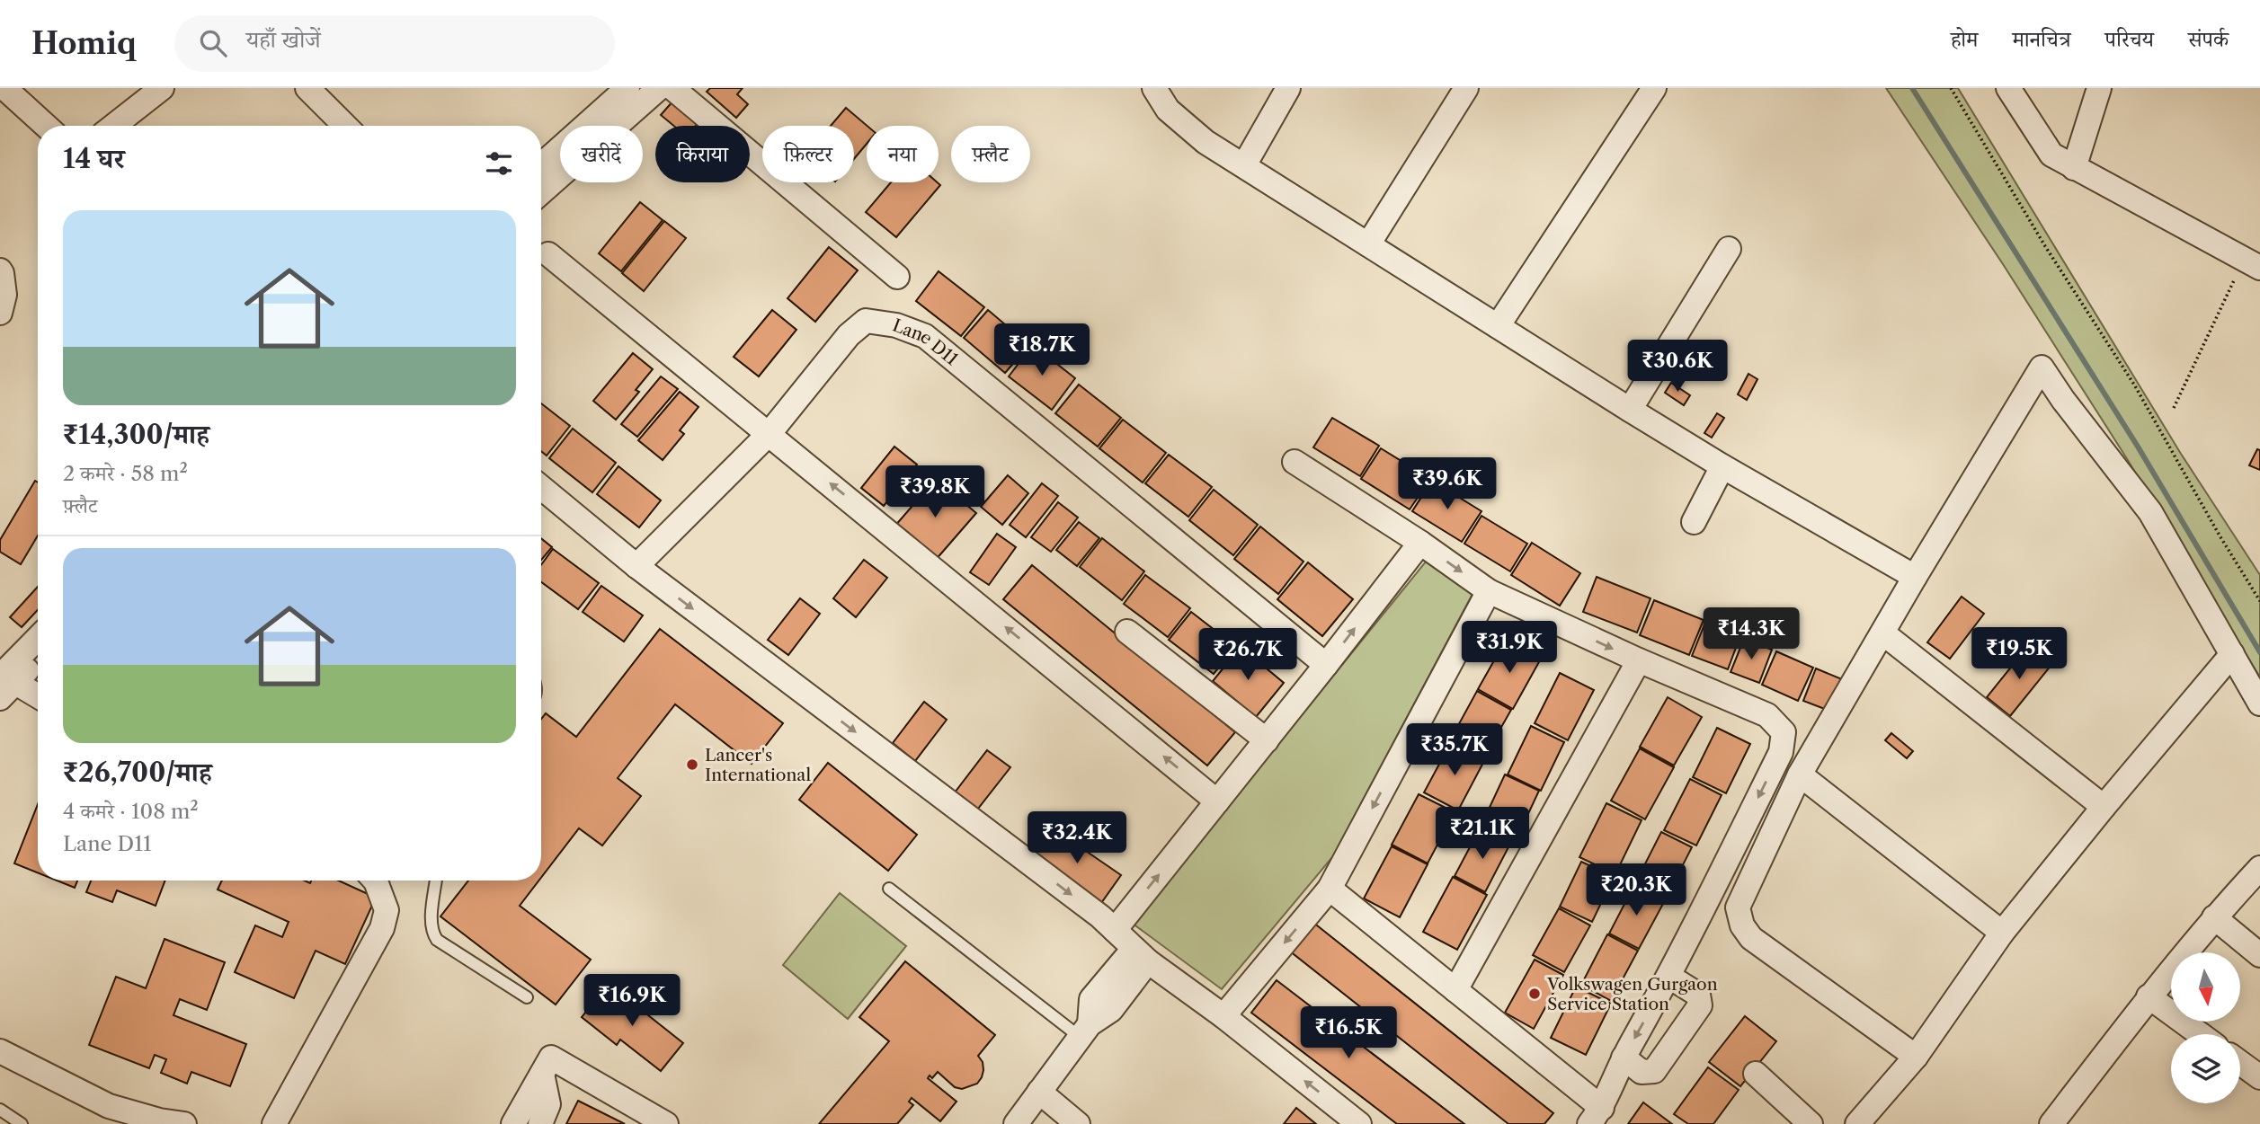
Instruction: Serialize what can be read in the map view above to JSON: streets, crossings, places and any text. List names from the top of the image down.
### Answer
{
  "streets": {
    "street": ["Lane D11"]
  },
  "places": ["Lancer's International", "Volkswagen Gurgaon Service Station"],
  "north": "bottom",
  "page": {
    "header": "Homiq",
    "search": "यहाँ खोजें",
    "nav": [
      "होम",
      "मानचित्र",
      "परिचय",
      "संपर्क"
    ],
    "chip": [
      "खरीदें",
      "किराया",
      "फ़िल्टर",
      "नया",
      "फ़्लैट"
    ],
    "heading": "14 घर",
    "list": [
      {
        "name": "₹14,300/माह",
        "note": "2 कमरे · 58 m² · फ़्लैट"
      },
      {
        "name": "₹26,700/माह",
        "note": "4 कमरे · 108 m² · Lane D11"
      }
    ],
    "price": [
      "₹18.7K",
      "₹30.6K",
      "₹39.6K",
      "₹39.8K",
      "₹14.3K",
      "₹31.9K",
      "₹19.5K",
      "₹26.7K",
      "₹35.7K",
      "₹21.1K",
      "₹32.4K",
      "₹20.3K",
      "₹16.9K",
      "₹16.5K"
    ]
  }
}
